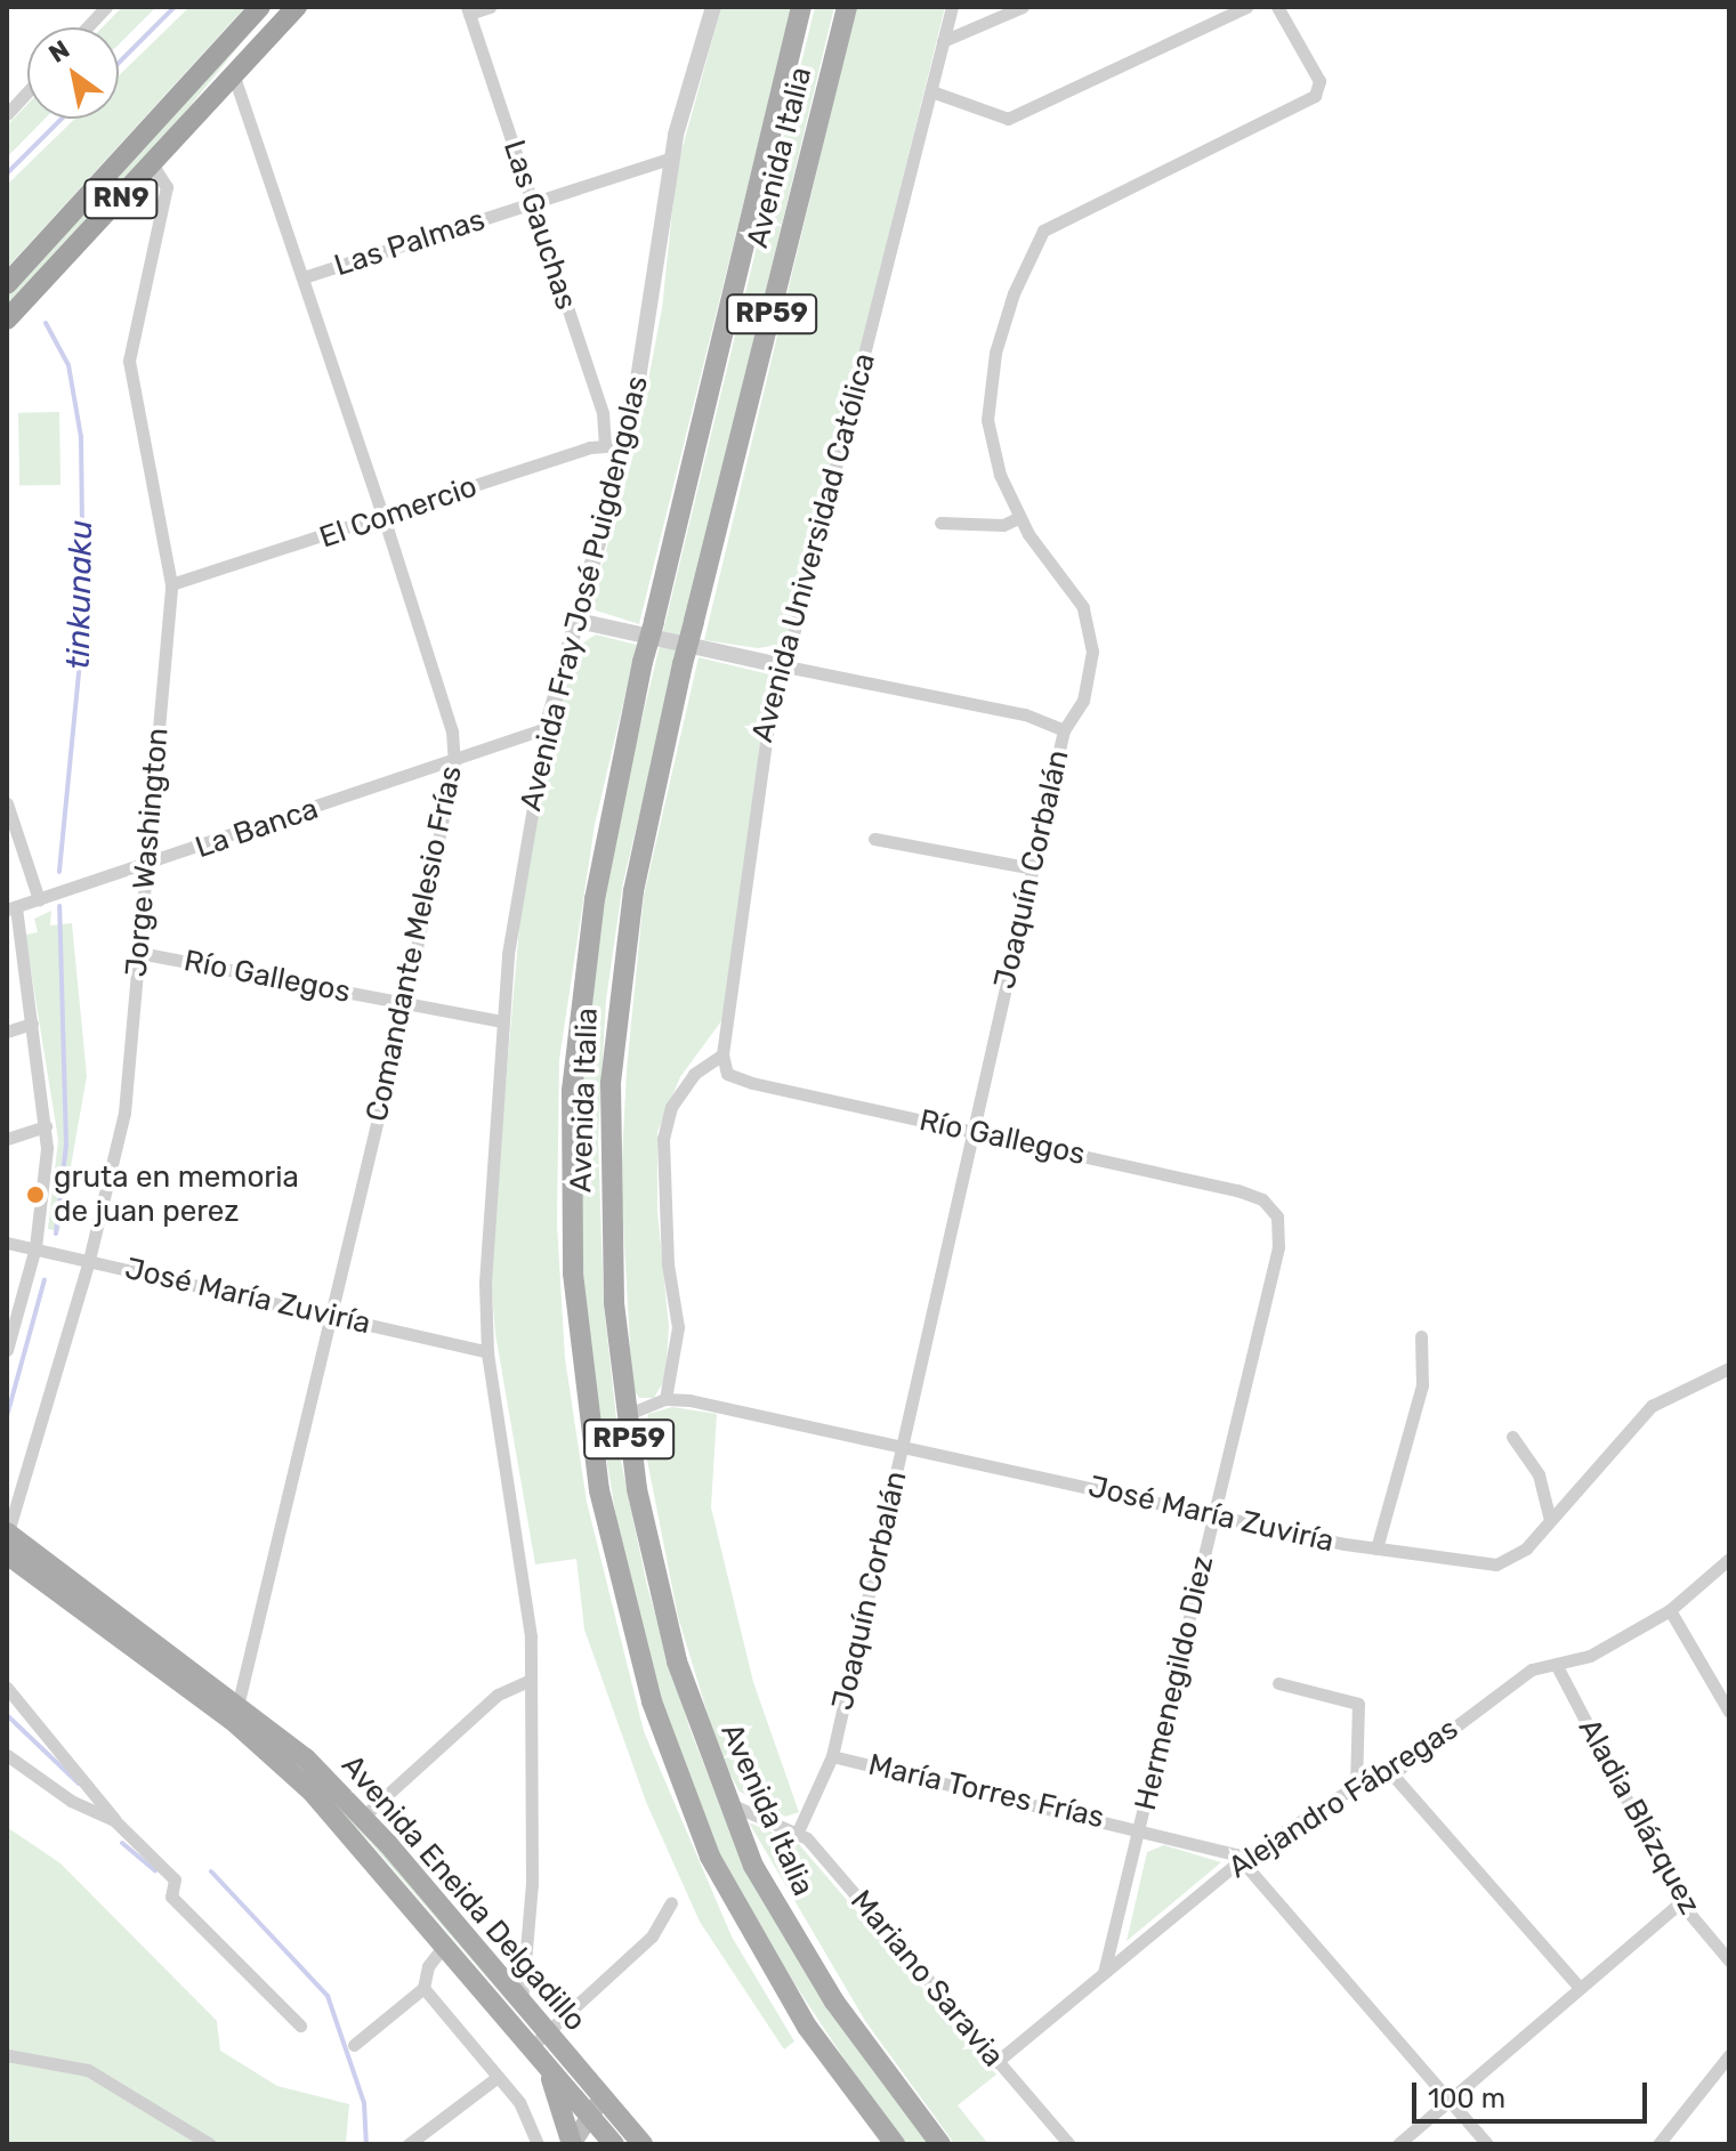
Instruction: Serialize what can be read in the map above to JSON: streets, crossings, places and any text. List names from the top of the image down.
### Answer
{
  "streets": {
    "highway": ["RN9"],
    "main road": ["Avenida Italia", "RP59", "Avenida Eneida Delgadillo"],
    "street": [
      "Las Gauchas",
      "Las Palmas",
      "El Comercio",
      "Avenida Universidad Católica",
      "Avenida Fray José Puigdengolas",
      "La Banca",
      "Jorge Washington",
      "Joaquín Corbalán",
      "Comandante Melesio Frías",
      "Río Gallegos",
      "José María Zuviría",
      "Hermenegildo Diez",
      "María Torres Frías",
      "Alejandro Fábregas",
      "Aladia Blázquez",
      "Mariano Saravia"
    ]
  },
  "crossings": [
    ["Avenida Italia", "Mariano Saravia"],
    ["RN9", "Jorge Washington"],
    ["RN9", "Comandante Melesio Frías"],
    ["Las Gauchas", "Las Palmas"],
    ["Las Gauchas", "El Comercio"],
    ["Las Palmas", "Avenida Fray José Puigdengolas"],
    ["Las Palmas", "Comandante Melesio Frías"],
    ["El Comercio", "Avenida Fray José Puigdengolas"],
    ["El Comercio", "Jorge Washington"],
    ["El Comercio", "Comandante Melesio Frías"],
    ["Avenida Universidad Católica", "Río Gallegos"],
    ["Avenida Fray José Puigdengolas", "La Banca"],
    ["Avenida Fray José Puigdengolas", "Río Gallegos"],
    ["Avenida Fray José Puigdengolas", "José María Zuviría"],
    ["Avenida Fray José Puigdengolas", "Avenida Eneida Delgadillo"],
    ["La Banca", "Jorge Washington"],
    ["La Banca", "Comandante Melesio Frías"],
    ["Jorge Washington", "Río Gallegos"],
    ["Jorge Washington", "José María Zuviría"],
    ["Jorge Washington", "Avenida Eneida Delgadillo"],
    ["Joaquín Corbalán", "Río Gallegos"],
    ["Joaquín Corbalán", "José María Zuviría"],
    ["Joaquín Corbalán", "María Torres Frías"],
    ["Joaquín Corbalán", "Mariano Saravia"],
    ["Comandante Melesio Frías", "Río Gallegos"],
    ["Comandante Melesio Frías", "José María Zuviría"],
    ["Comandante Melesio Frías", "Avenida Eneida Delgadillo"],
    ["Río Gallegos", "Hermenegildo Diez"],
    ["José María Zuviría", "Hermenegildo Diez"],
    ["Hermenegildo Diez", "María Torres Frías"],
    ["Hermenegildo Diez", "Alejandro Fábregas"],
    ["Alejandro Fábregas", "Aladia Blázquez"],
    ["Alejandro Fábregas", "Mariano Saravia"]
  ],
  "water": ["tinkunaku"],
  "places": ["gruta en memoria de juan perez"],
  "scale_bar": "100 m",
  "north": "top left"
}
